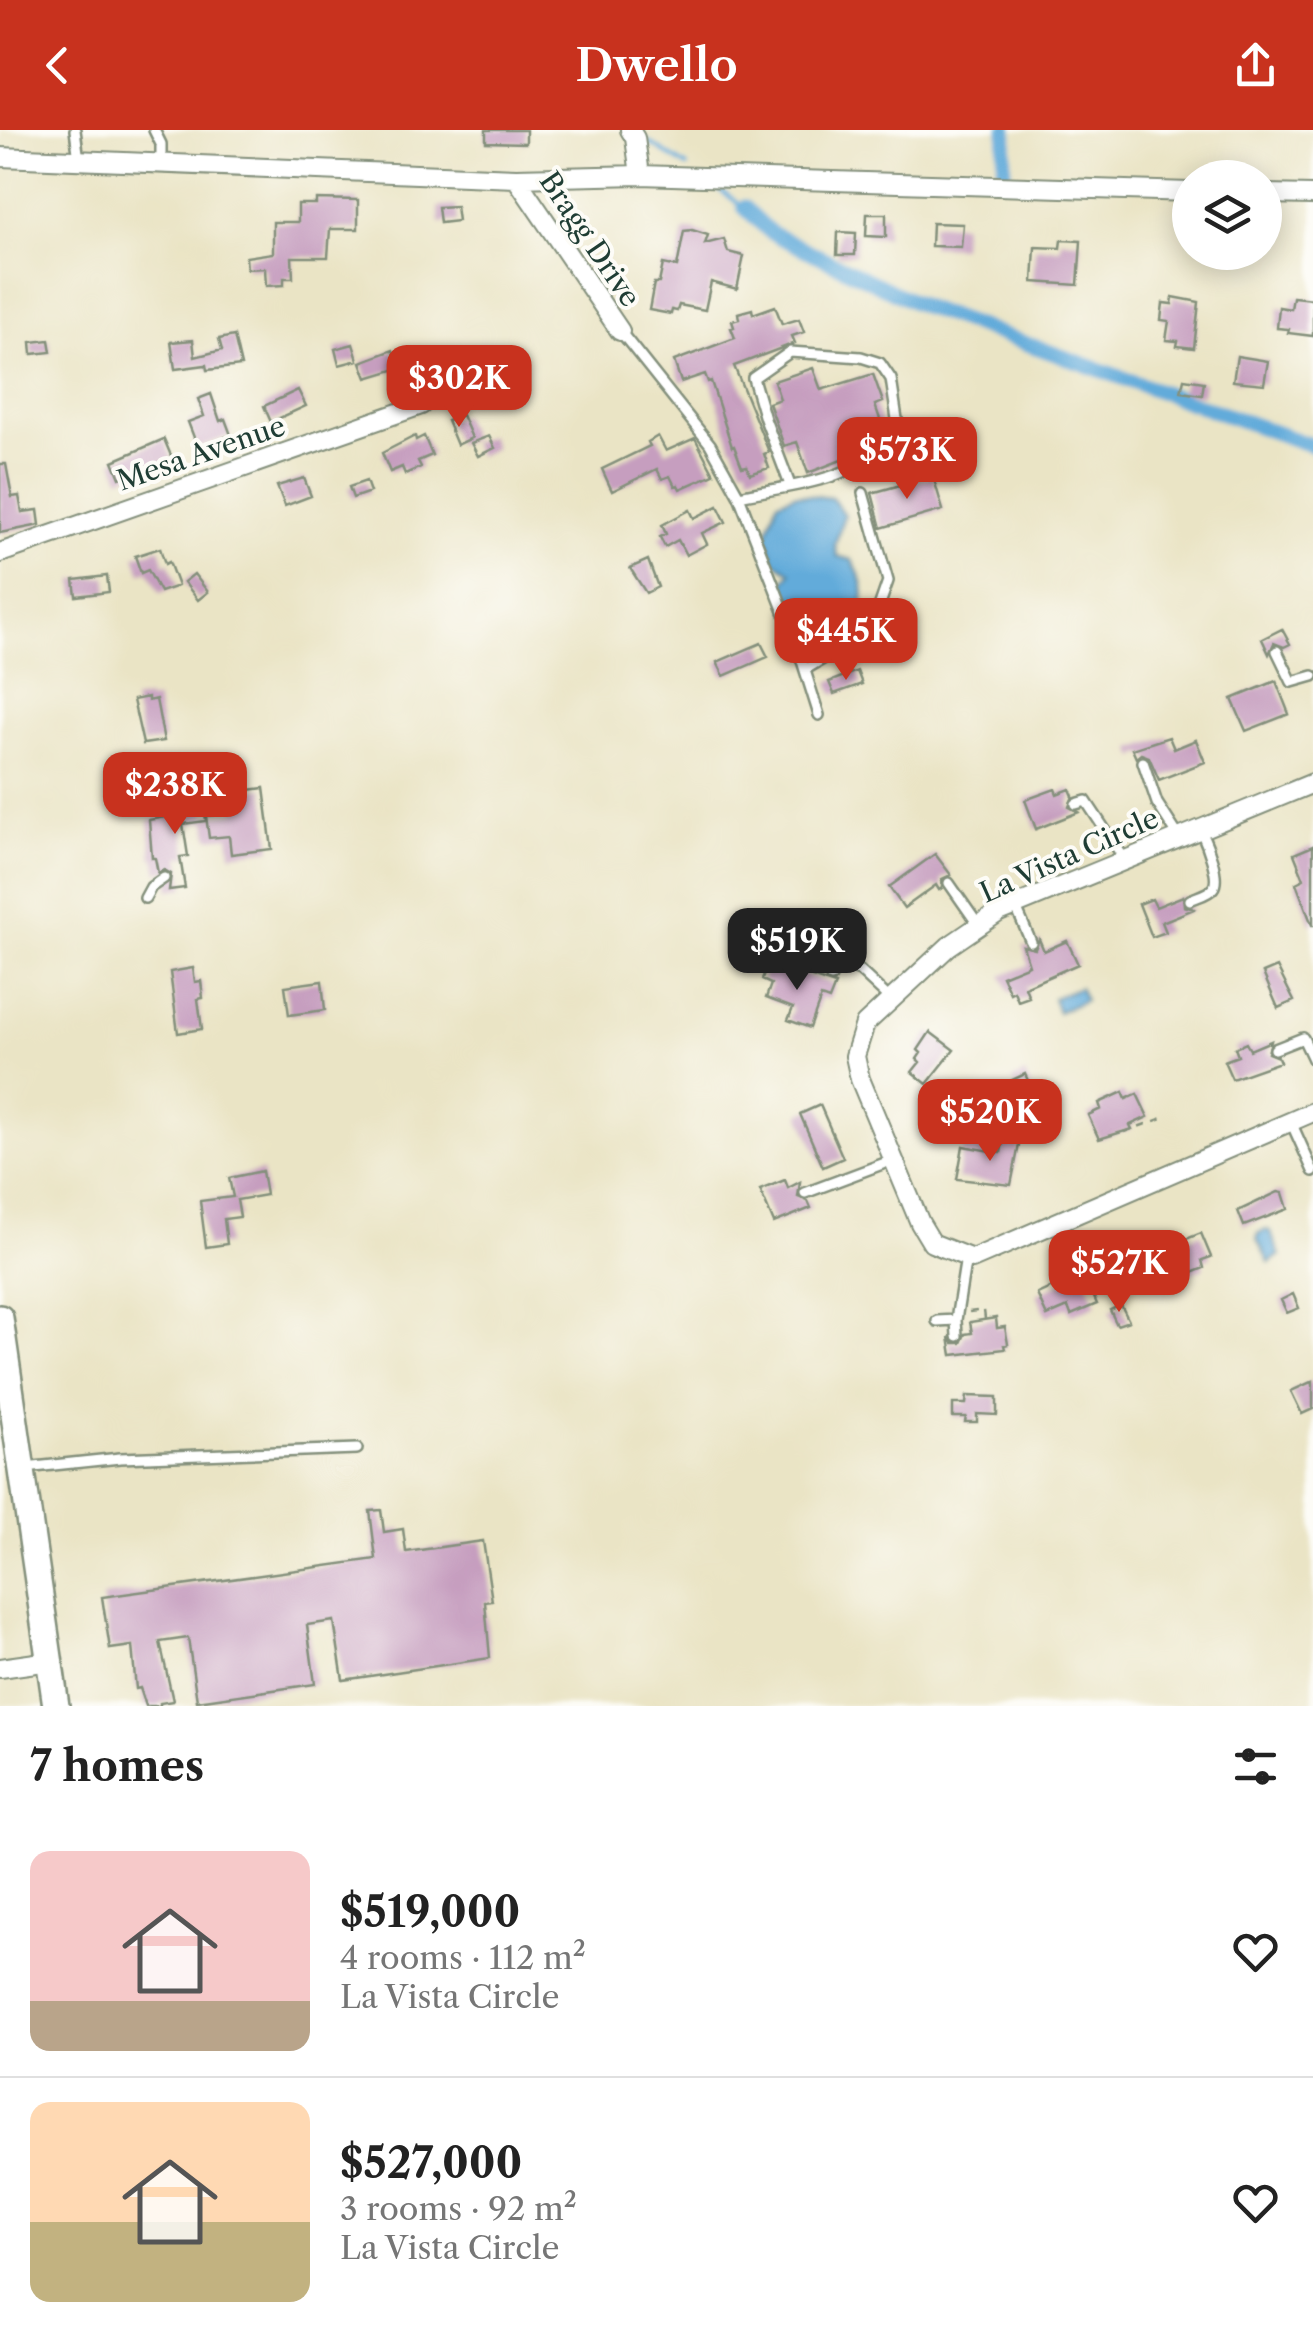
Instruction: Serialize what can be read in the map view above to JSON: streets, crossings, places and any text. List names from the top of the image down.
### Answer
{
  "streets": {
    "street": ["Bragg Drive", "Mesa Avenue", "La Vista Circle"]
  },
  "page": {
    "header": "Dwello",
    "price": [
      "$302K",
      "$573K",
      "$445K",
      "$238K",
      "$519K",
      "$520K",
      "$527K"
    ],
    "heading": "7 homes",
    "list": [
      {
        "name": "$519,000",
        "note": "4 rooms · 112 m² · La Vista Circle"
      },
      {
        "name": "$527,000",
        "note": "3 rooms · 92 m² · La Vista Circle"
      }
    ]
  }
}
